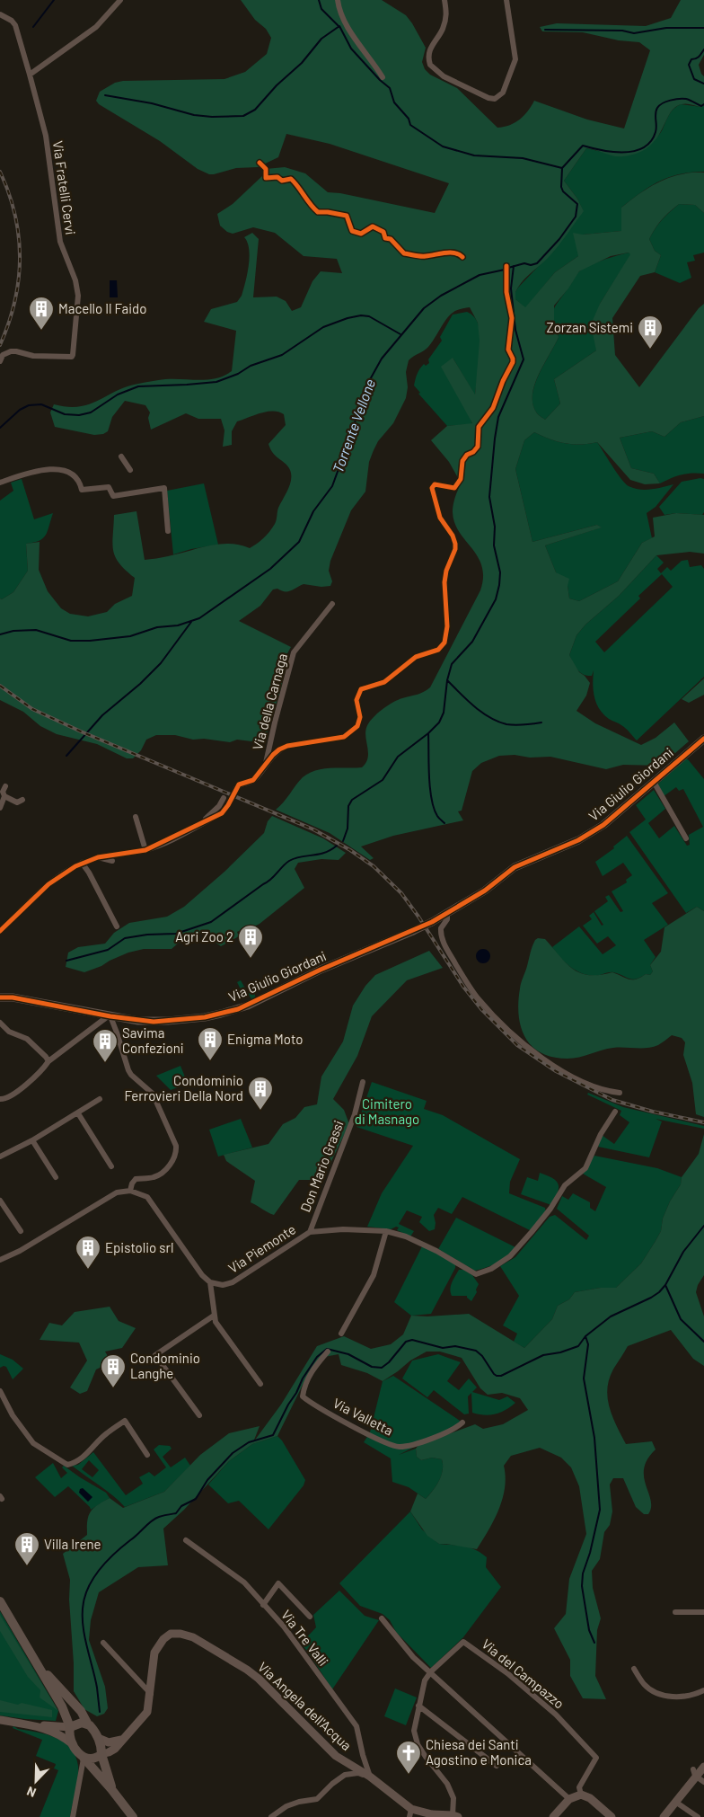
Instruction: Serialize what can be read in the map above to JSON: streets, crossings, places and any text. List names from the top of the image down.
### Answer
{
  "streets": {
    "street": [
      "Via Fratelli Cervi",
      "Via della Carnaga",
      "Via Giulio Giordani",
      "Don Mario Grassi",
      "Via Piemonte",
      "Via Valletta",
      "Via Tre Valli",
      "Via del Campazzo",
      "Via Angela dell'Acqua"
    ]
  },
  "crossings": [
    ["Don Mario Grassi", "Via Piemonte"],
    ["Via Tre Valli", "Via Angela dell'Acqua"],
    ["Via del Campazzo", "Via Angela dell'Acqua"]
  ],
  "water": ["Torrente Vellone"],
  "parks": ["Cimitero di Masnago"],
  "places": {
    "building": [
      "Macello Il Faido",
      "Zorzan Sistemi",
      "Agri Zoo 2",
      "Enigma Moto",
      "Savima Confezioni",
      "Condominio Ferrovieri Della Nord",
      "Epistolio srl",
      "Condominio Langhe",
      "Villa Irene"
    ],
    "church": ["Chiesa dei Santi Agostino e Monica"]
  },
  "north": "bottom left"
}
